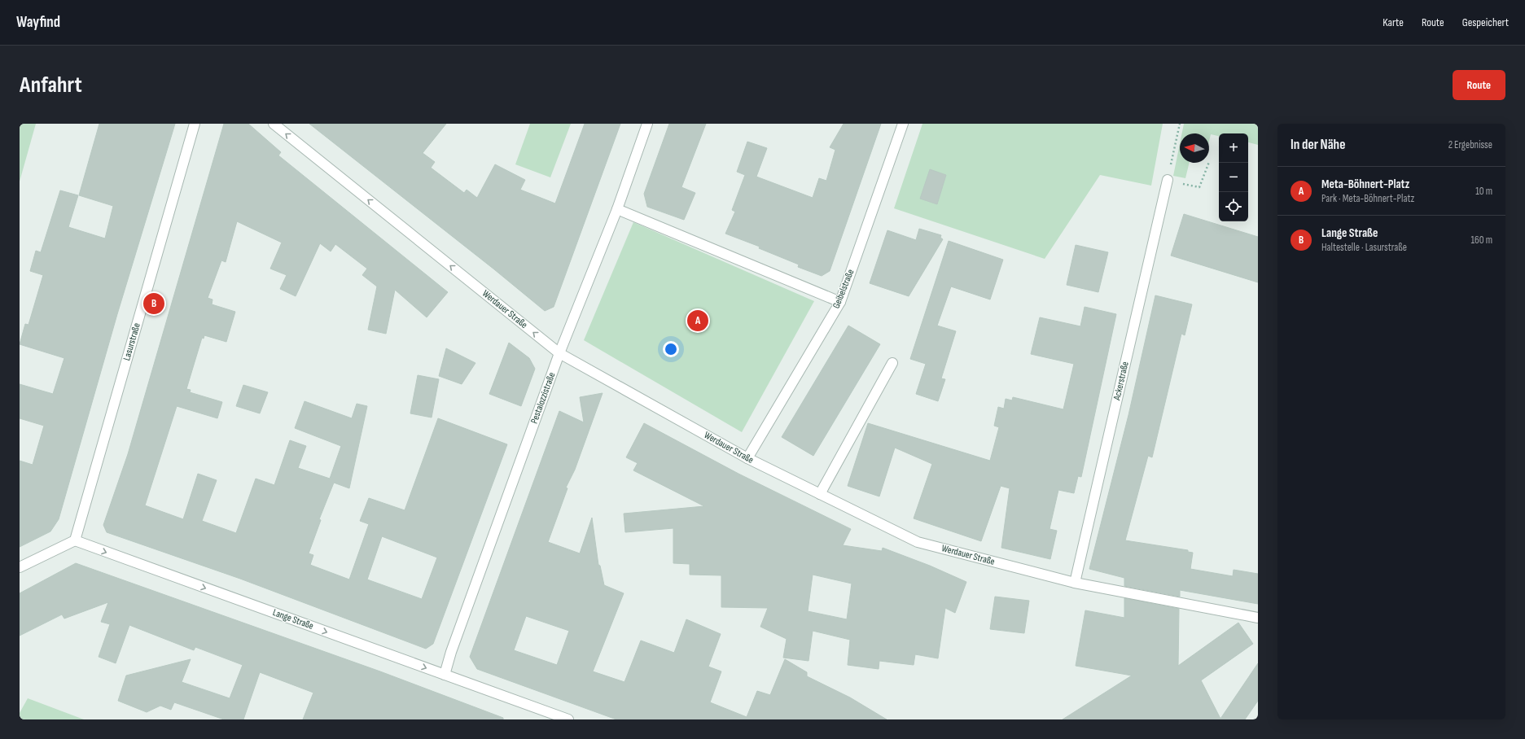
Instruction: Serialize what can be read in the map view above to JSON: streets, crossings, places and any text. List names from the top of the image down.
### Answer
{
  "streets": {
    "street": [
      "Geibelstraße",
      "Werdauer Straße",
      "Lasurstraße",
      "Ackerstraße",
      "Pestalozzistraße",
      "Lange Straße"
    ]
  },
  "crossings": [
    ["Geibelstraße", "Werdauer Straße"],
    ["Werdauer Straße", "Ackerstraße"],
    ["Werdauer Straße", "Pestalozzistraße"],
    ["Lasurstraße", "Lange Straße"],
    ["Pestalozzistraße", "Lange Straße"]
  ],
  "one_way": ["Lange Straße"],
  "north": "left",
  "page": {
    "header": "Wayfind",
    "nav": ["Karte", "Route", "Gespeichert"],
    "buttons": "Route",
    "title": "Anfahrt",
    "heading": ["In der Nähe", "2 Ergebnisse"],
    "map_buttons": ["+", "−"],
    "list": [
      {
        "mark": "A",
        "name": "Meta-Böhnert-Platz",
        "note": "Park · Meta-Böhnert-Platz",
        "value": "10 m"
      },
      {
        "mark": "B",
        "name": "Lange Straße",
        "note": "Haltestelle · Lasurstraße",
        "value": "160 m"
      }
    ],
    "pins": ["B", "A"]
  }
}
